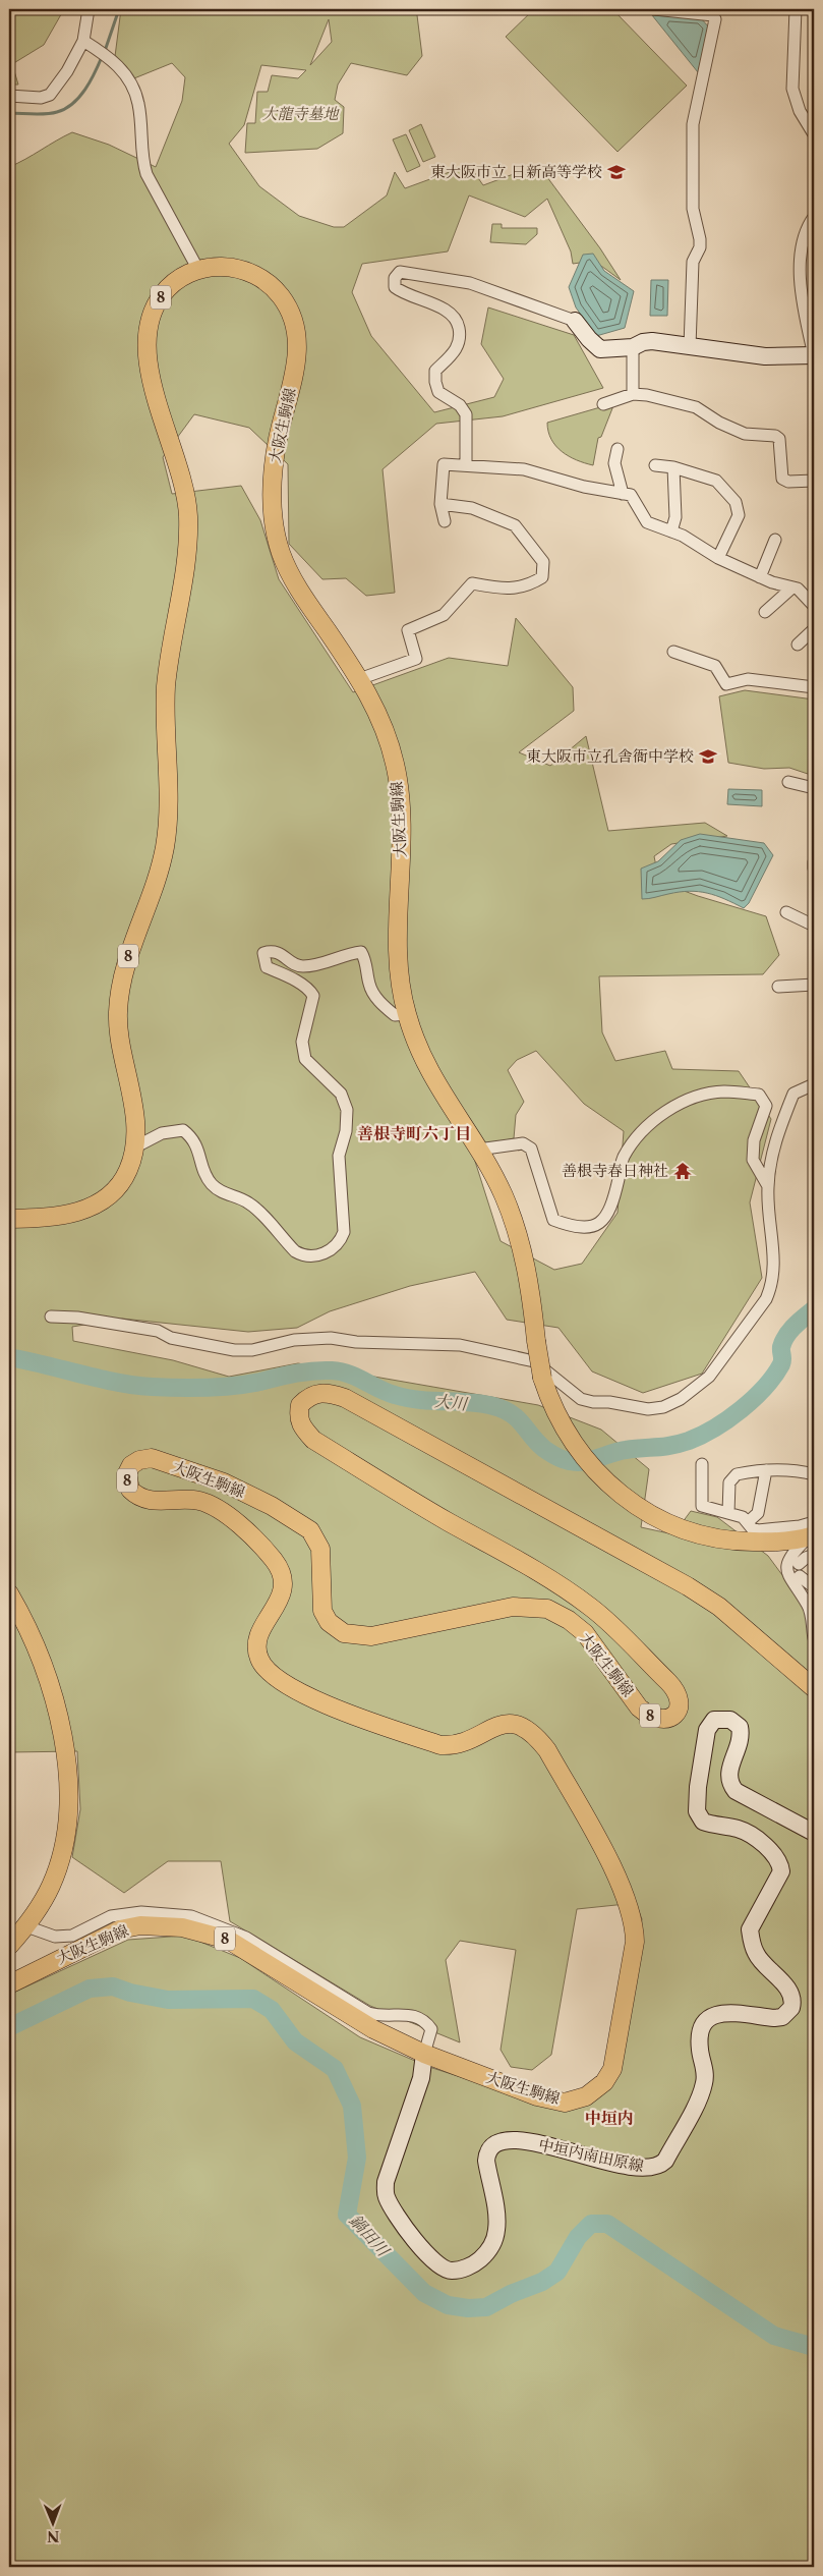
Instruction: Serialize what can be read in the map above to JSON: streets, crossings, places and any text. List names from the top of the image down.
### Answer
{
  "streets": {
    "main road": ["8", "大阪生駒線", "中垣内南田原線"]
  },
  "crossings": [
    ["大阪生駒線", "中垣内南田原線"]
  ],
  "districts": ["善根寺町六丁目", "中垣内"],
  "water": ["大川", "鍋田川"],
  "parks": ["大龍寺墓地"],
  "places": {
    "school or university": ["東大阪市立 日新高等学校", "東大阪市立孔舎衙中学校"],
    "temple": ["善根寺春日神社"]
  },
  "north": "bottom"
}
